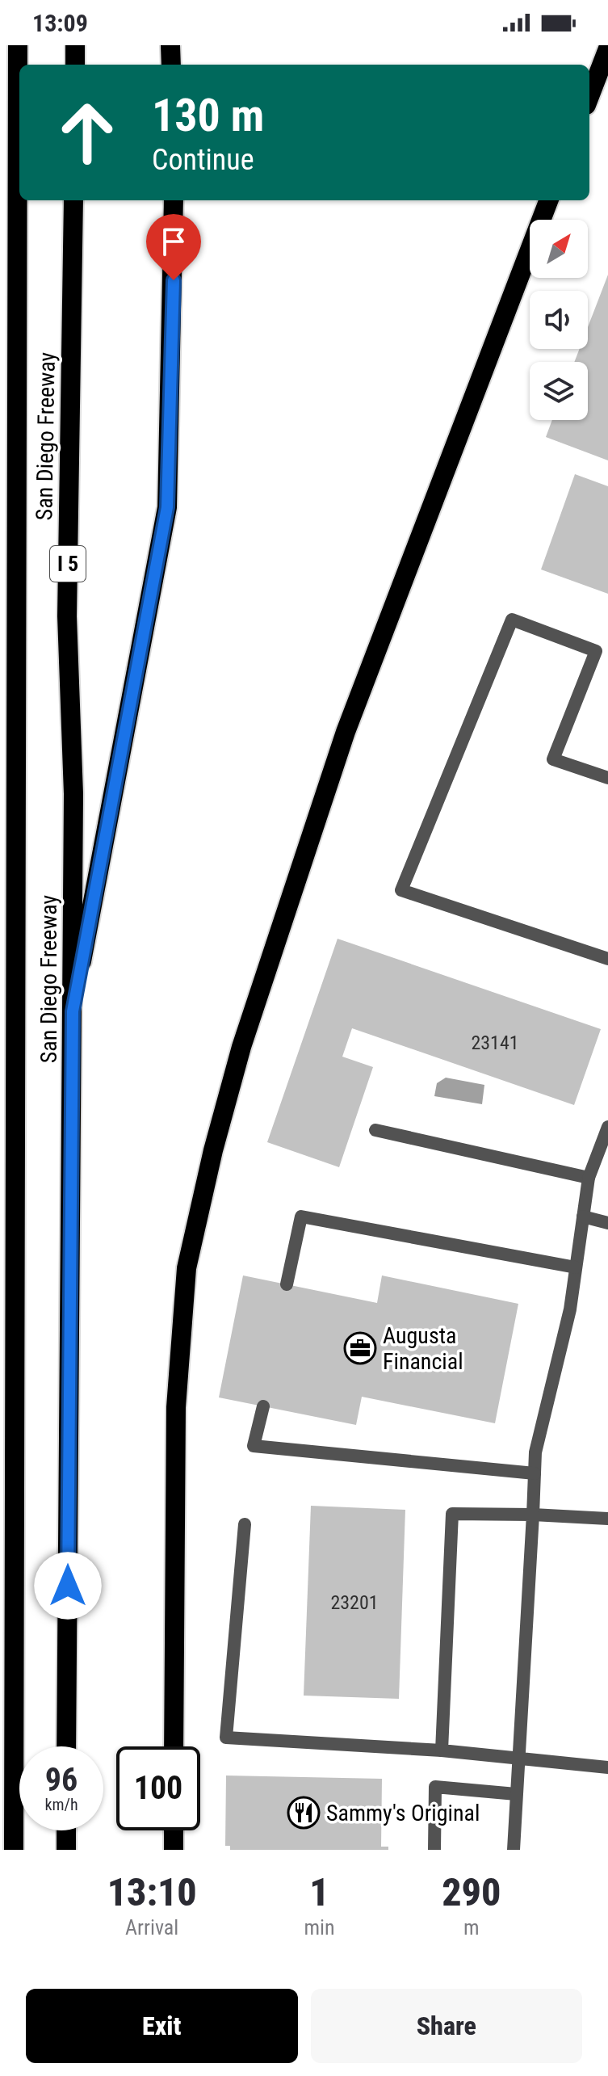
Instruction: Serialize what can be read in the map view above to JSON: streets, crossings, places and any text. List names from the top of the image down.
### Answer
{
  "streets": {
    "highway": ["San Diego Freeway", "I 5"]
  },
  "places": {
    "office": ["Augusta Financial"],
    "restaurant": ["Sammy's Original"]
  },
  "house_numbers": ["23141", "23201"],
  "north": "top right",
  "page": {
    "status": "13:09",
    "turn": ["130 m", "Continue"],
    "speed": "96 km/h",
    "limit": "100",
    "eta": [
      "13:10",
      "Arrival",
      "1",
      "min",
      "290",
      "m"
    ],
    "buttons": ["Exit", "Share"]
  }
}
